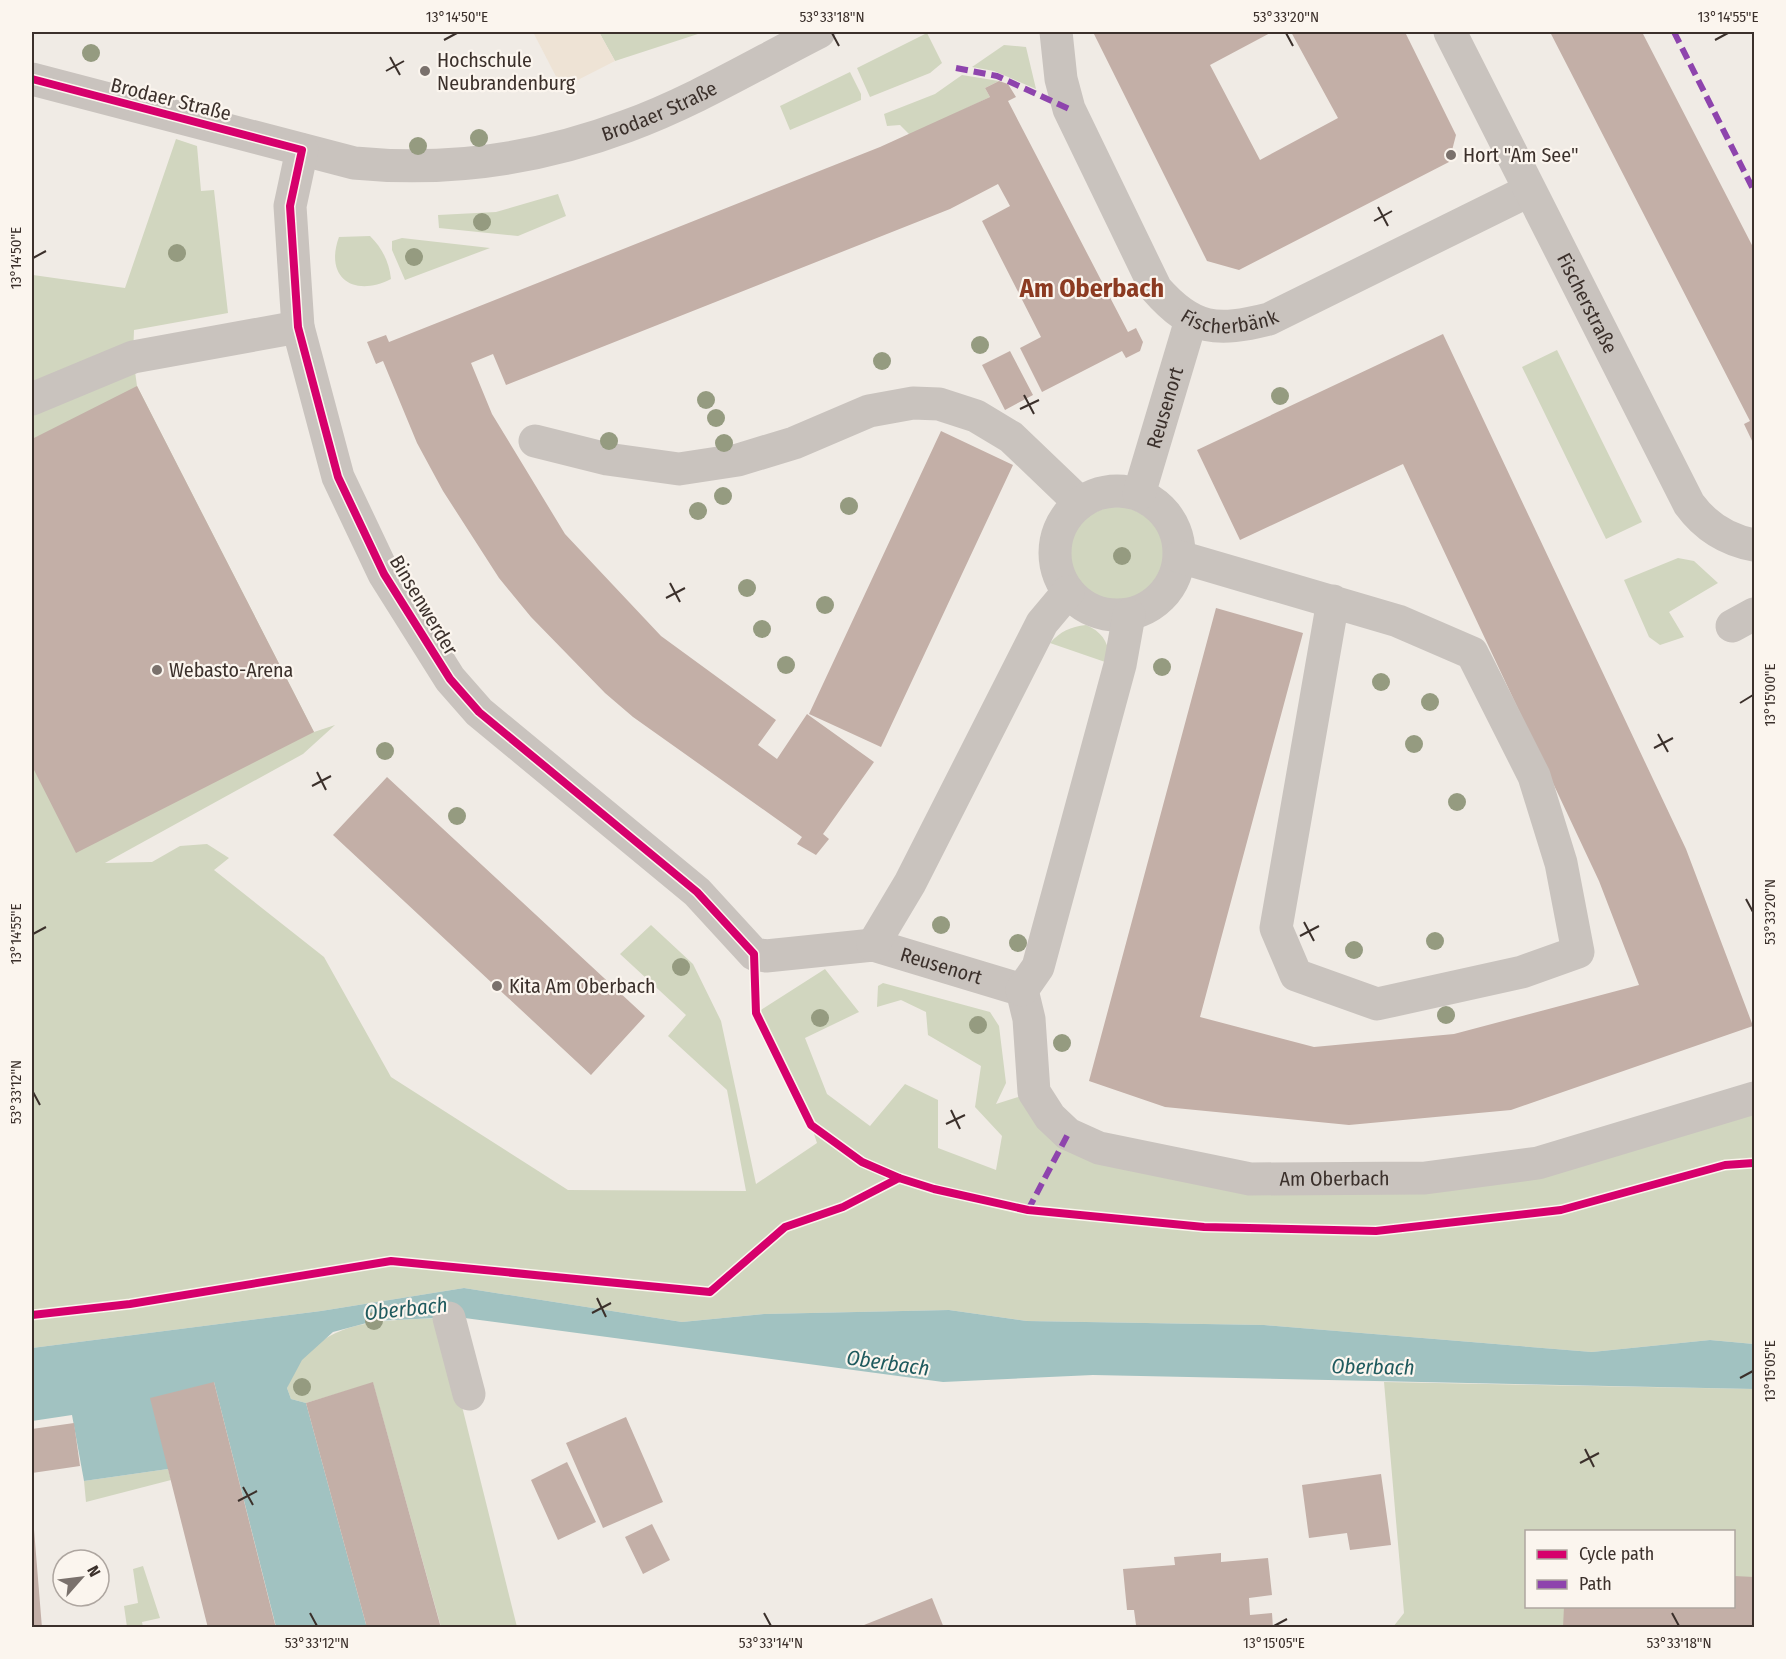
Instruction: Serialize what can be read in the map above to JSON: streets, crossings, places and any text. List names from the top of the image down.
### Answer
{
  "streets": {
    "street": [
      "Brodaer Straße",
      "Fischerstraße",
      "Fischerbänk",
      "Reusenort",
      "Binsenwerder",
      "Am Oberbach"
    ]
  },
  "crossings": [
    ["Brodaer Straße", "Binsenwerder"],
    ["Fischerstraße", "Fischerbänk"],
    ["Fischerbänk", "Reusenort"],
    ["Reusenort", "Binsenwerder"],
    ["Reusenort", "Am Oberbach"]
  ],
  "districts": ["Am Oberbach"],
  "water": ["Oberbach"],
  "places": [
    "Hochschule Neubrandenburg",
    "Hort \"Am See\"",
    "Webasto-Arena",
    "Kita Am Oberbach"
  ],
  "legend": ["Cycle path", "Path"],
  "north": "top right",
  "coordinates": [
    "13°14'50\"E",
    "53°33'18\"N",
    "53°33'20\"N",
    "13°14'55\"E",
    "13°15'00\"E",
    "53°33'12\"N",
    "13°15'05\"E",
    "53°33'14\"N"
  ]
}
